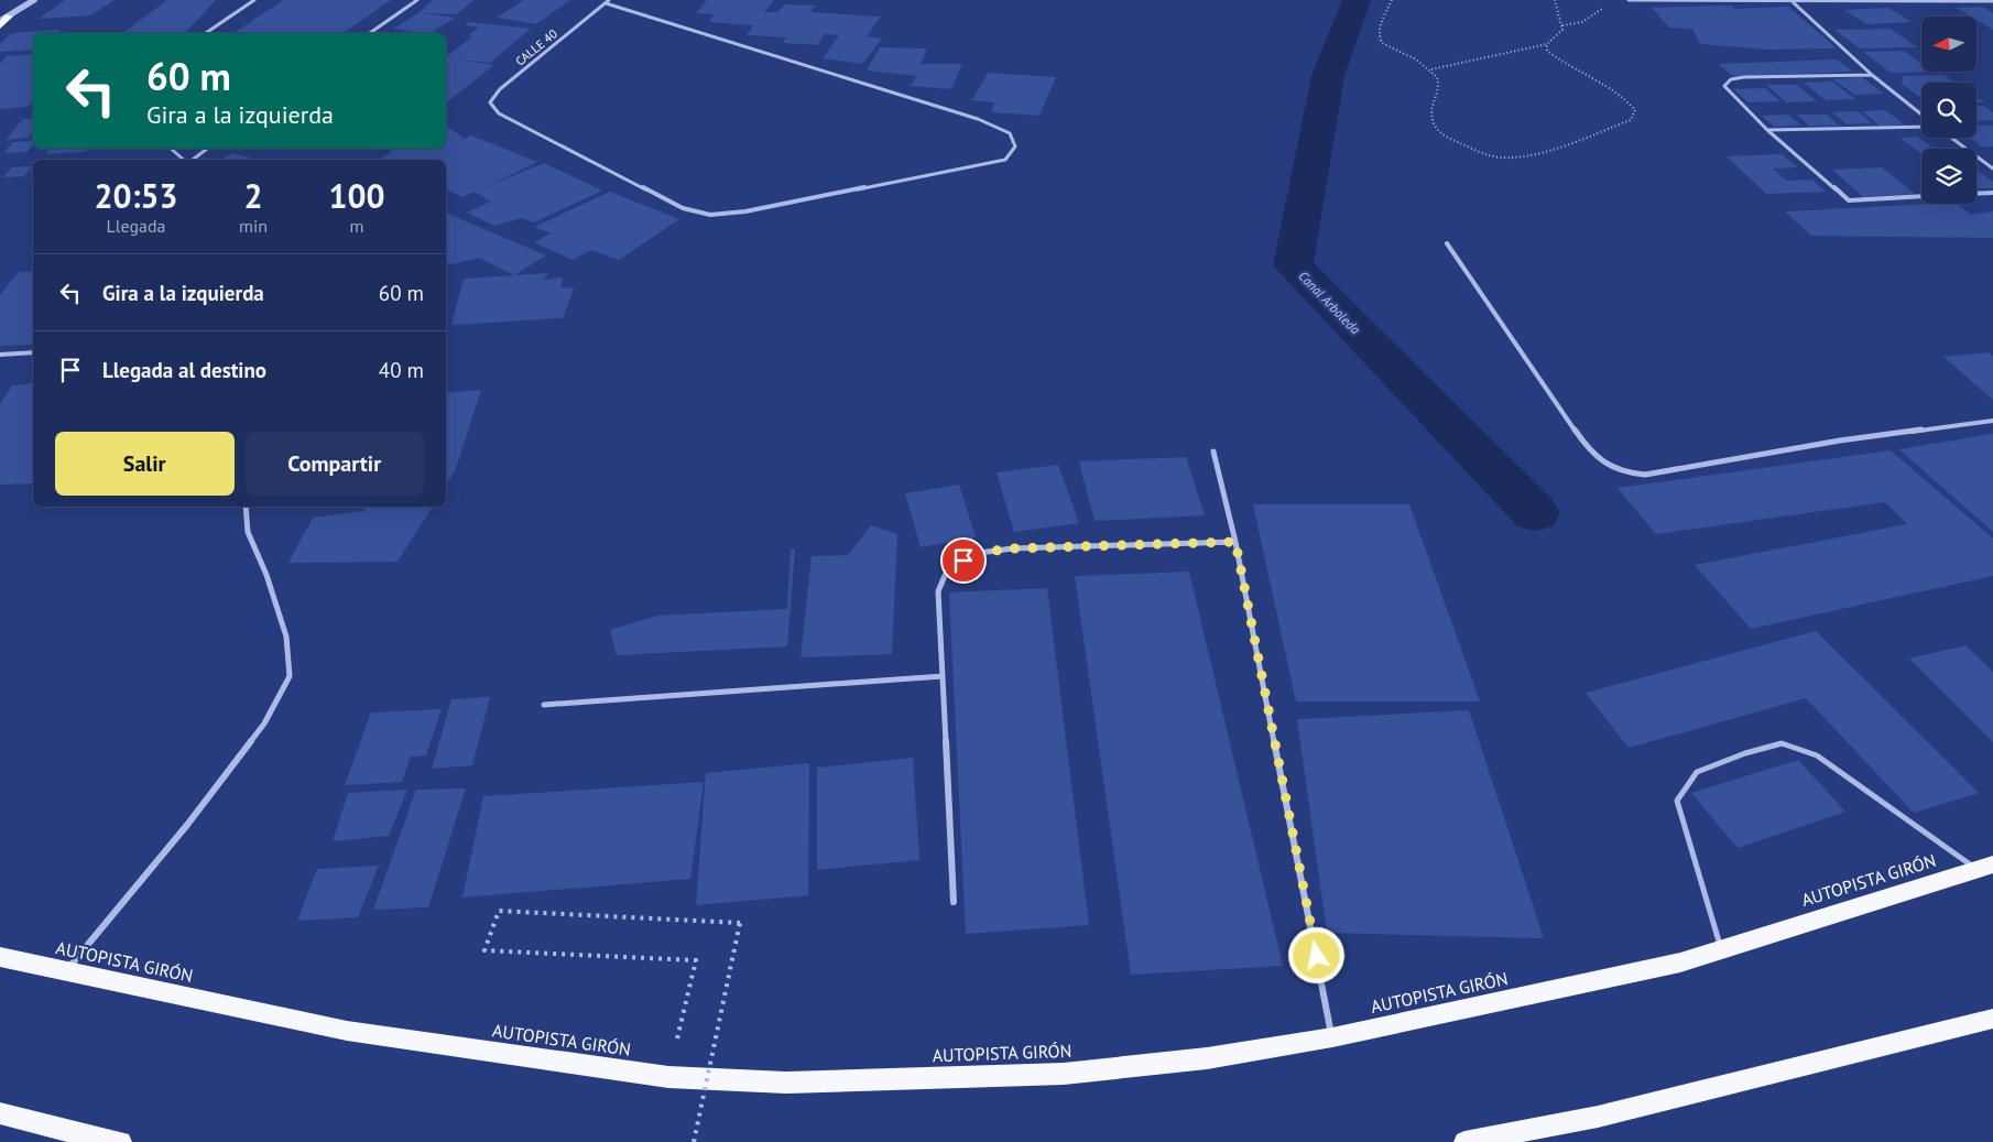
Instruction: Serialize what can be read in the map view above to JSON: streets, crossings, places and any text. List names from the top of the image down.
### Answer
{
  "streets": {
    "highway": ["AUTOPISTA GIRÓN"],
    "street": ["CALLE 40"]
  },
  "water": ["Canal Arboleda"],
  "north": "left",
  "page": {
    "turn": ["60 m", "Gira a la izquierda"],
    "eta": [
      "20:53",
      "Llegada",
      "2",
      "min",
      "100",
      "m"
    ],
    "list": [
      {
        "name": "Gira a la izquierda",
        "value": "60 m"
      },
      {
        "name": "Llegada al destino",
        "value": "40 m"
      }
    ],
    "buttons": ["Salir", "Compartir"]
  }
}
